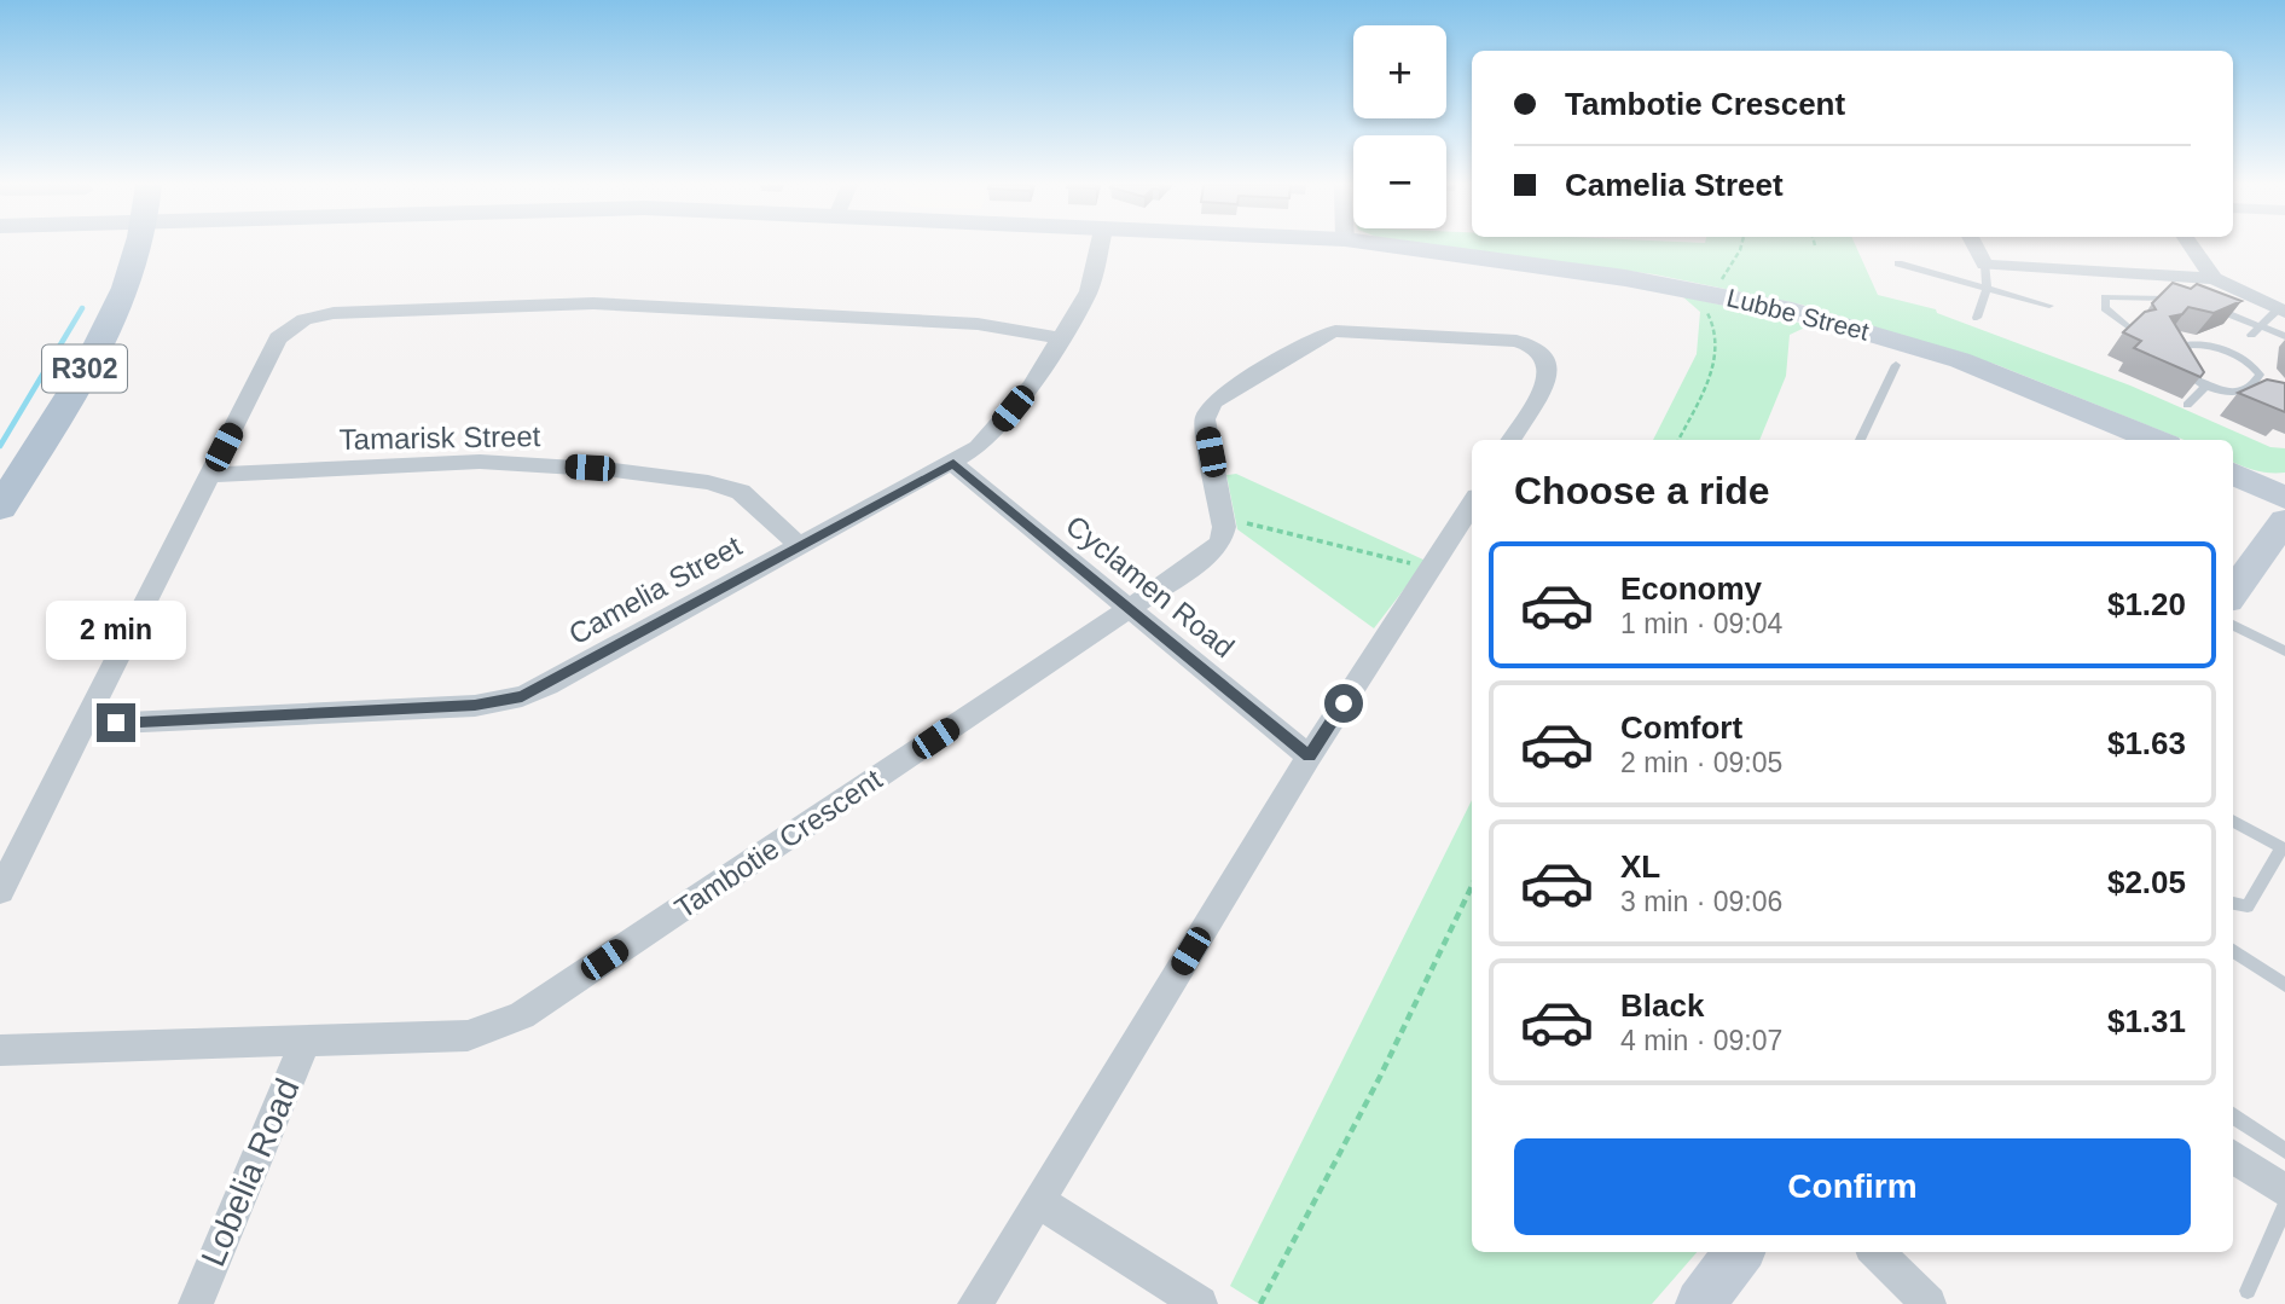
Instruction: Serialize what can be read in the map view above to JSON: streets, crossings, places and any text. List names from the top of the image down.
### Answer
{
  "streets": {
    "main road": ["Lubbe Street", "R302"],
    "street": [
      "Tamarisk Street",
      "Cyclamen Road",
      "Camelia Street",
      "Tambotie Crescent",
      "Lobelia Road"
    ]
  },
  "crossings": [
    ["Tamarisk Street", "Camelia Street"],
    ["Cyclamen Road", "Camelia Street"],
    ["Cyclamen Road", "Tambotie Crescent"],
    ["Tambotie Crescent", "Lobelia Road"]
  ],
  "page": {
    "map_buttons": ["+", "−"],
    "banner": ["Tambotie Crescent", "Camelia Street"],
    "heading": "Choose a ride",
    "list": [
      {
        "name": "Economy",
        "note": "1 min · 09:04",
        "value": "$1.20"
      },
      {
        "name": "Comfort",
        "note": "2 min · 09:05",
        "value": "$1.63"
      },
      {
        "name": "XL",
        "note": "3 min · 09:06",
        "value": "$2.05"
      },
      {
        "name": "Black",
        "note": "4 min · 09:07",
        "value": "$1.31"
      }
    ],
    "bubble": "2 min",
    "buttons": "Confirm"
  }
}
